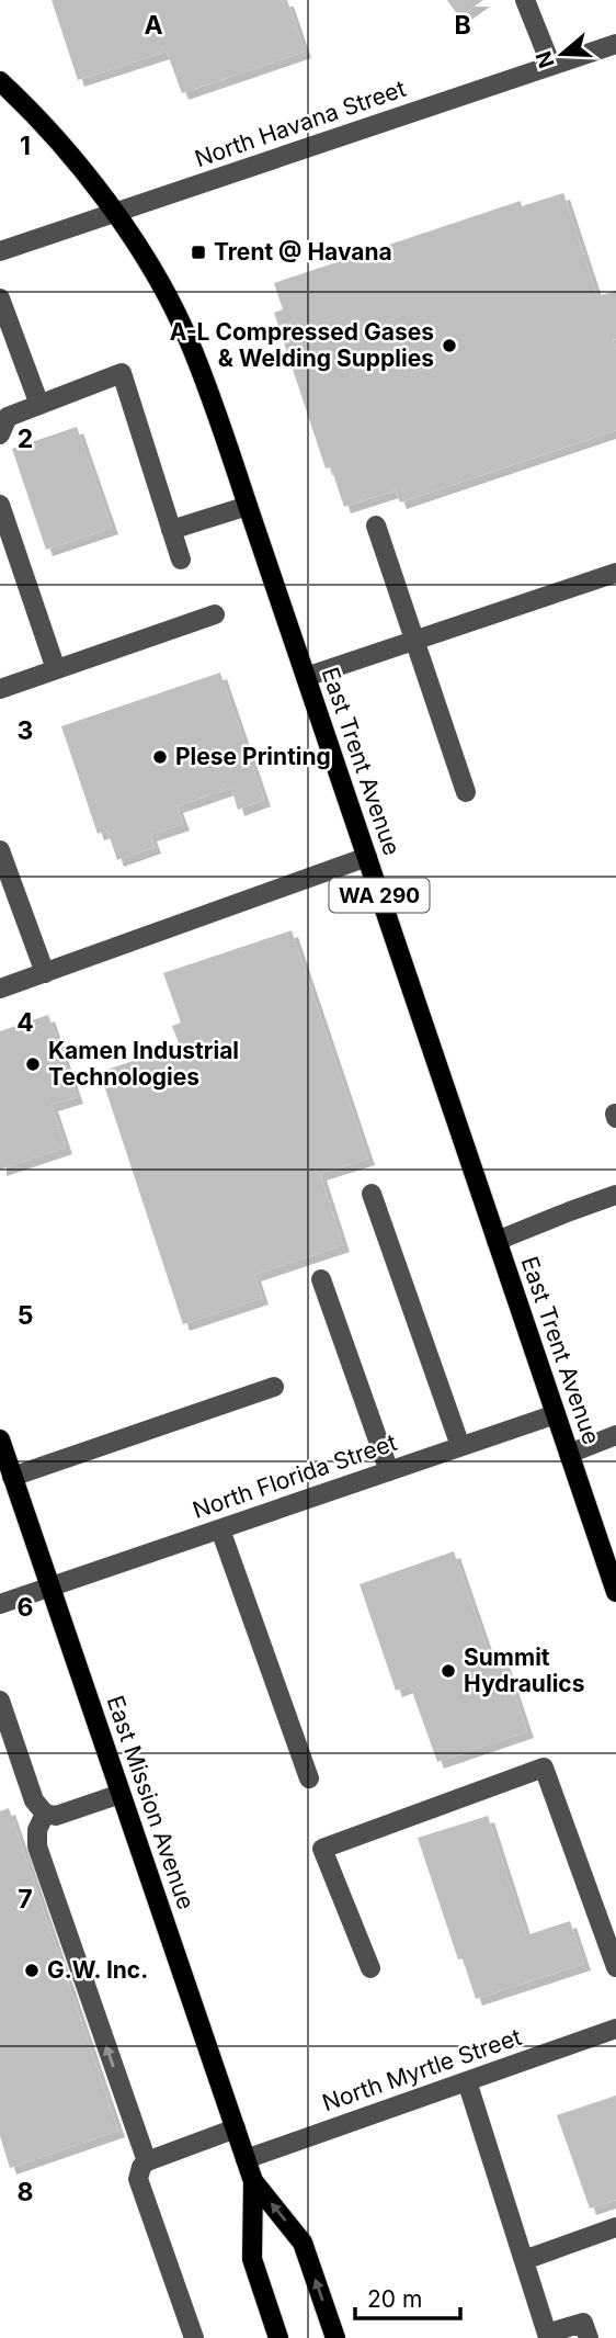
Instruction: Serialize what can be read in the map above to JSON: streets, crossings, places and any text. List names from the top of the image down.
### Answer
{
  "streets": {
    "main road": ["East Trent Avenue", "WA 290", "East Mission Avenue"],
    "street": ["North Havana Street", "North Florida Street", "North Myrtle Street"]
  },
  "crossings": [
    ["North Havana Street", "East Trent Avenue"],
    ["East Trent Avenue", "North Florida Street"],
    ["North Florida Street", "East Mission Avenue"],
    ["East Mission Avenue", "North Myrtle Street"]
  ],
  "places": {
    "transit": ["Trent @ Havana"],
    "other": [
      "A-L Compressed Gases & Welding Supplies",
      "Plese Printing",
      "Kamen Industrial Technologies",
      "Summit Hydraulics",
      "G.W. Inc."
    ]
  },
  "scale_bar": "20 m",
  "north": "left",
  "grid": {
    "columns": ["A", "B"],
    "rows": [
      "1",
      "2",
      "3",
      "4",
      "5",
      "6",
      "7",
      "8"
    ]
  }
}
